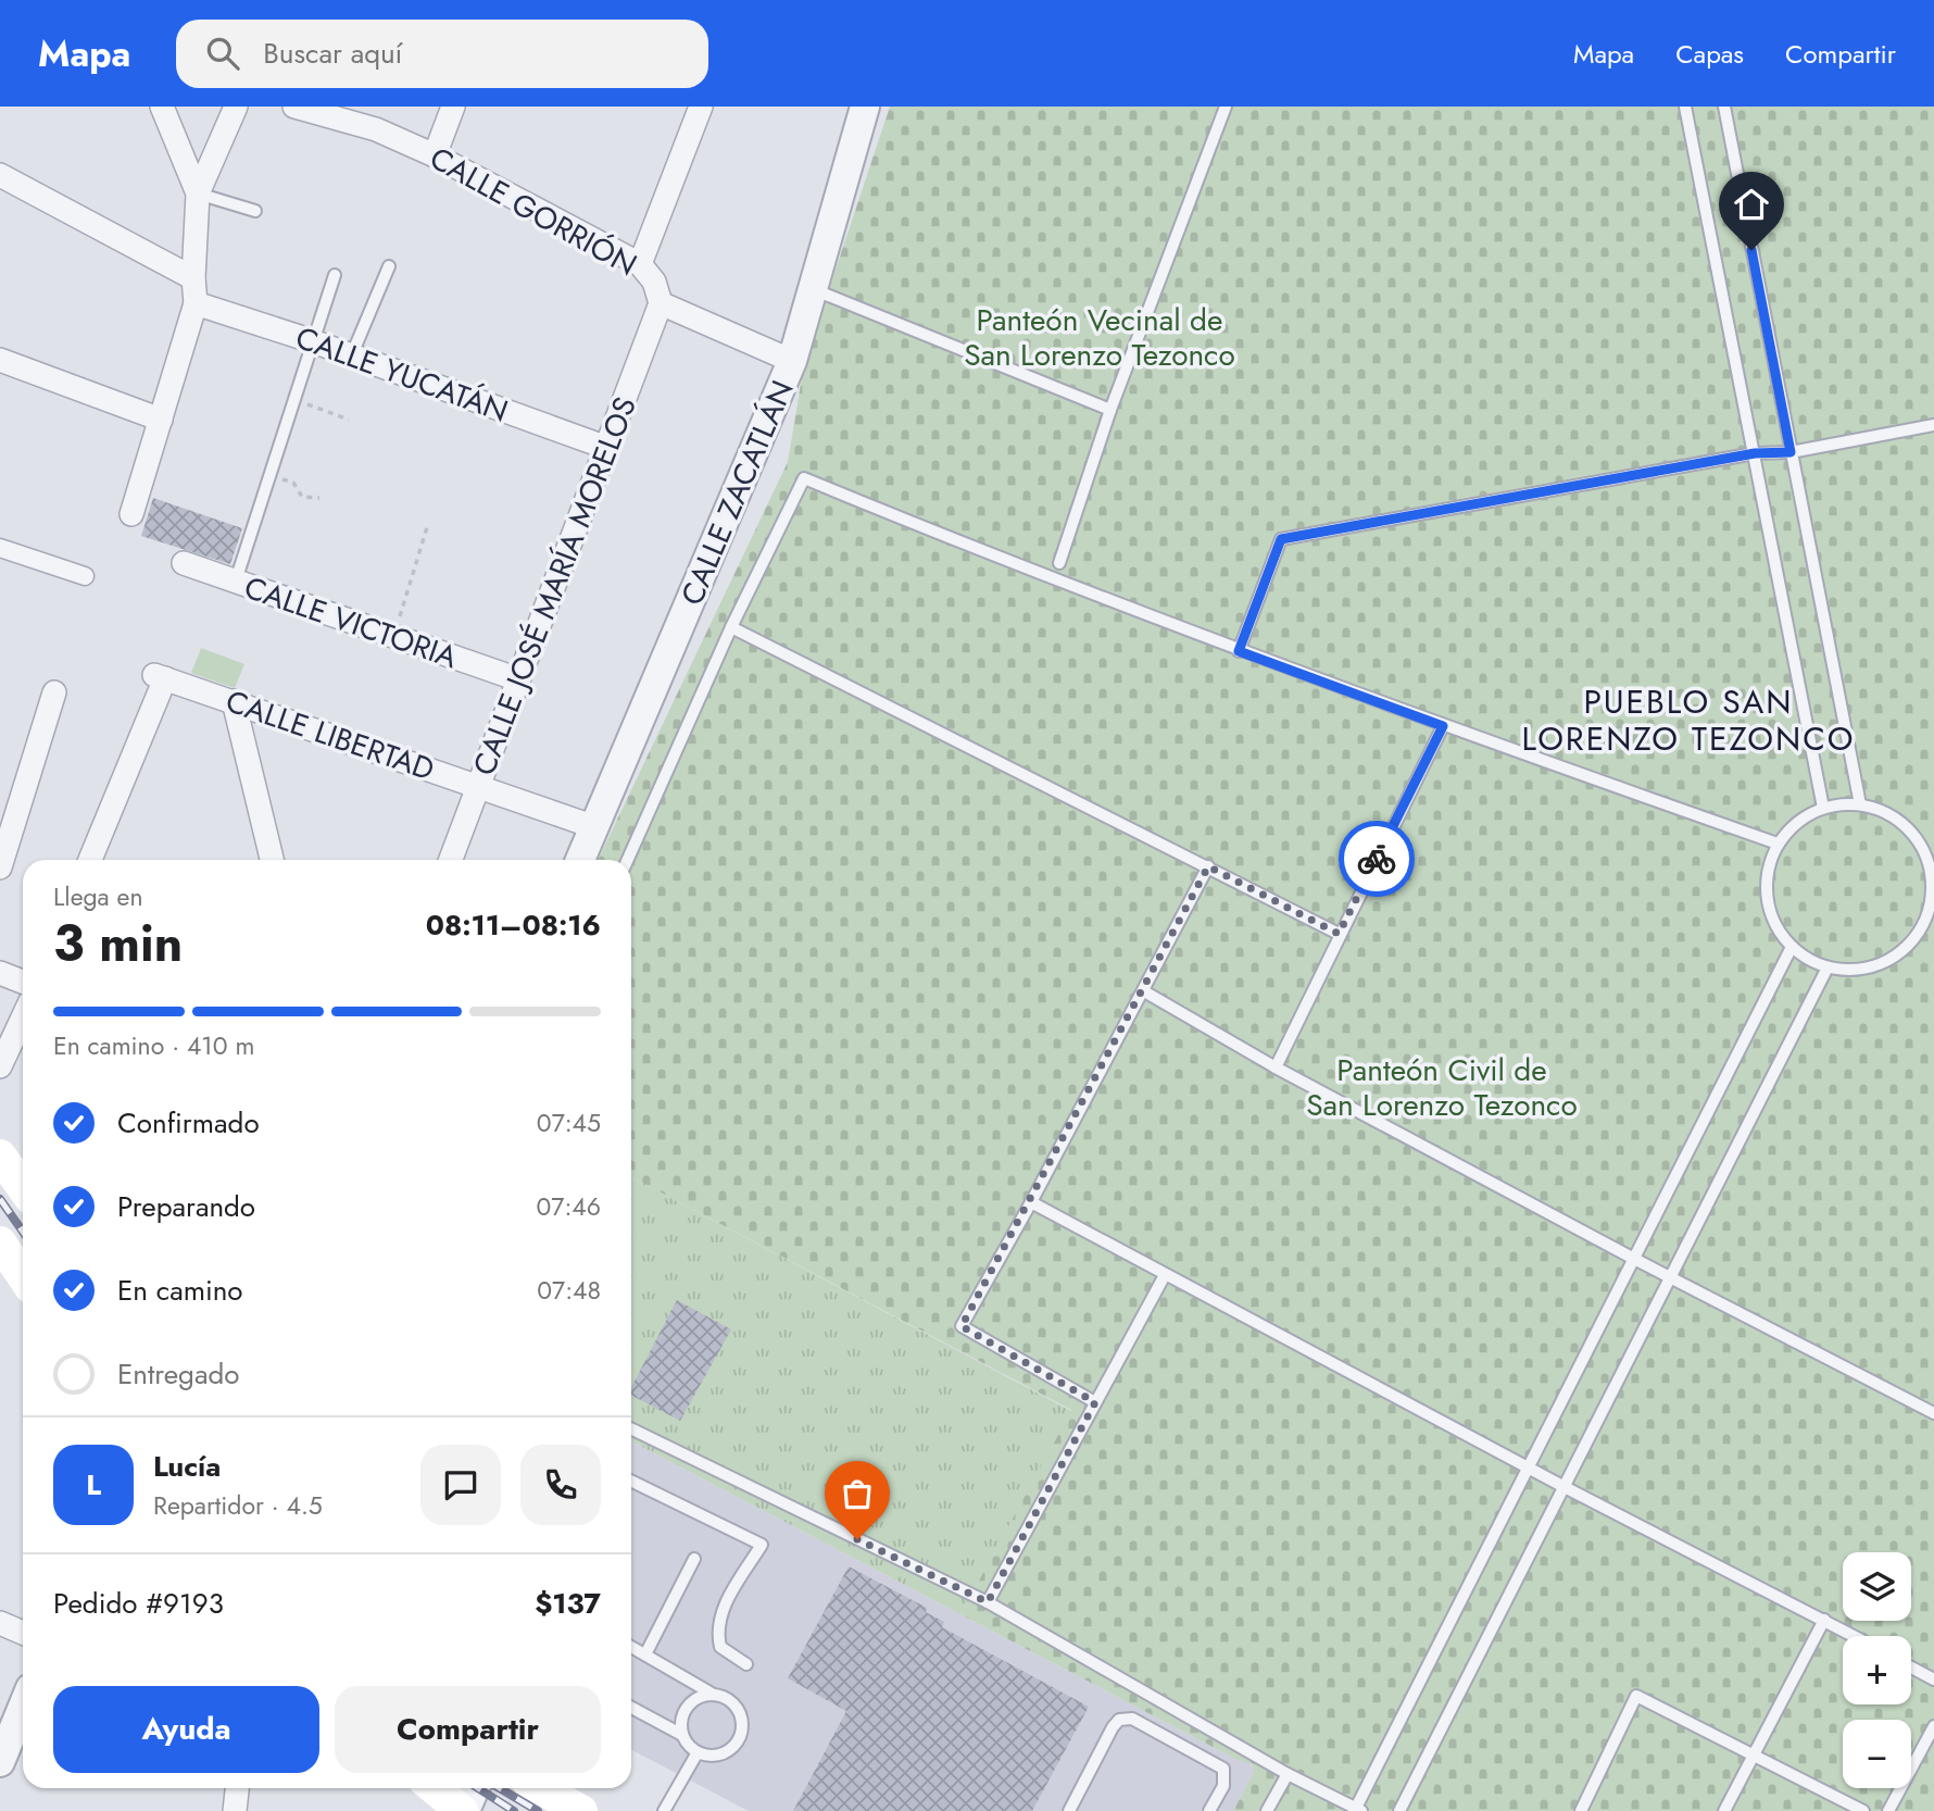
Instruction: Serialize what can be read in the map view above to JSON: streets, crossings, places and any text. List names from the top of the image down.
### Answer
{
  "streets": {
    "street": [
      "CALLE GORRIÓN",
      "CALLE YUCATÁN",
      "CALLE ZACATLÁN",
      "CALLE JOSÉ MARÍA MORELOS",
      "CALLE VICTORIA",
      "CALLE LIBERTAD"
    ]
  },
  "crossings": [
    ["CALLE GORRIÓN", "CALLE ZACATLÁN"],
    ["CALLE GORRIÓN", "CALLE JOSÉ MARÍA MORELOS"],
    ["CALLE YUCATÁN", "CALLE JOSÉ MARÍA MORELOS"],
    ["CALLE ZACATLÁN", "CALLE LIBERTAD"],
    ["CALLE JOSÉ MARÍA MORELOS", "CALLE VICTORIA"],
    ["CALLE JOSÉ MARÍA MORELOS", "CALLE LIBERTAD"]
  ],
  "districts": ["PUEBLO SAN LORENZO TEZONCO"],
  "parks": ["Panteón Vecinal de San Lorenzo Tezonco", "Panteón Civil de San Lorenzo Tezonco"],
  "page": {
    "header": "Mapa",
    "search": "Buscar aquí",
    "nav": ["Mapa", "Capas", "Compartir"],
    "heading": ["3 min", "Llega en", "08:11–08:16"],
    "panel": [
      "Lucía",
      "Repartidor · 4.5",
      "Pedido #9193",
      "$137"
    ],
    "bar": "En camino · 410 m",
    "list": [
      ["Confirmado", "07:45"],
      ["Preparando", "07:46"],
      ["En camino", "07:48"],
      "Entregado"
    ],
    "round": "L",
    "map_buttons": ["+", "−"],
    "buttons": ["Ayuda", "Compartir"]
  }
}
